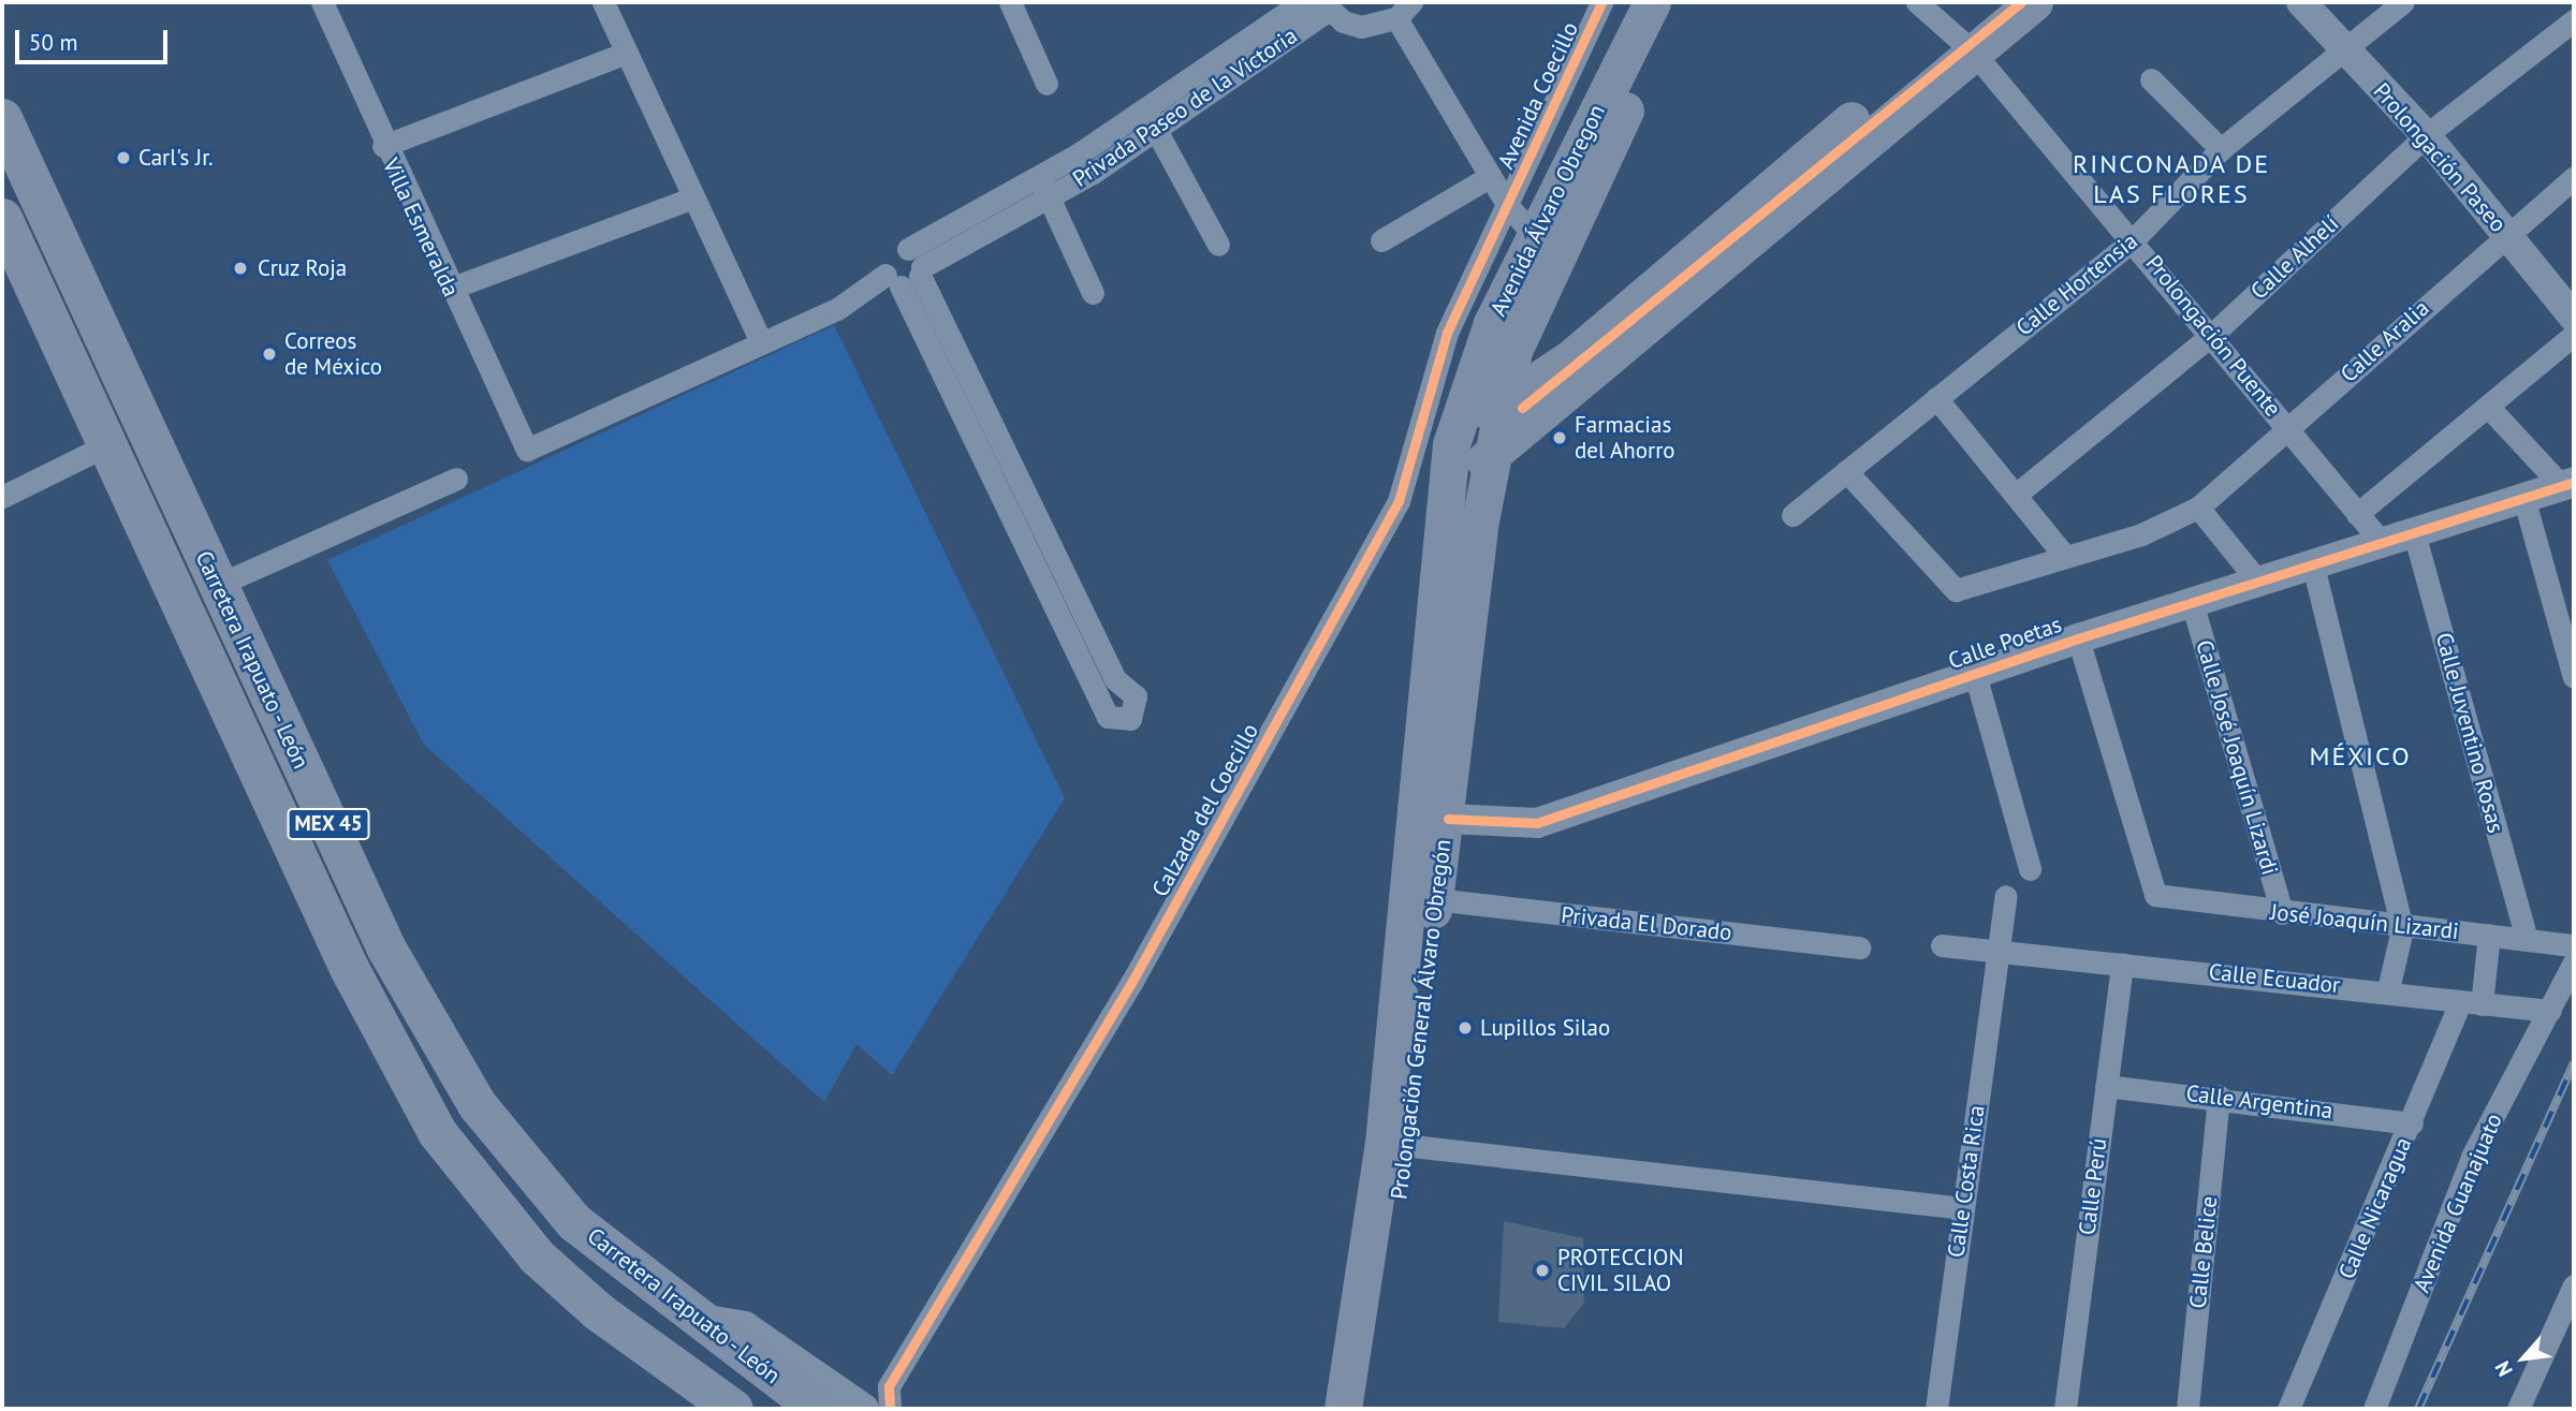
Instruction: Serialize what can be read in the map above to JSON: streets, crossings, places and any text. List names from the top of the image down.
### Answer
{
  "streets": {
    "highway": ["Carretera Irapuato - León", "MEX 45"],
    "main road": ["Avenida Álvaro Obregon", "Prolongación General Álvaro Obregón"],
    "street": [
      "Avenida Coecillo",
      "Privada Paseo de la Victoria",
      "Prolongación Paseo",
      "Villa Esmeralda",
      "Calle Alhelí",
      "Calle Hortensia",
      "Prolongación Puente",
      "Calle Aralia",
      "Calle Poetas",
      "Calle Juventino Rosas",
      "Calle José Joaquín Lizardi",
      "Calzada del Coecillo",
      "José Joaquín Lizardi",
      "Privada El Dorado",
      "Calle Ecuador",
      "Calle Argentina",
      "Calle Costa Rica",
      "Calle Perú",
      "Avenida Guanajuato",
      "Calle Nicaragua",
      "Calle Belice"
    ]
  },
  "crossings": [
    ["Avenida Coecillo", "Calzada del Coecillo"],
    ["Prolongación Paseo", "Calle Alhelí"],
    ["Prolongación Paseo", "Calle Hortensia"],
    ["Prolongación Paseo", "Calle Aralia"],
    ["Avenida Álvaro Obregon", "Prolongación General Álvaro Obregón"],
    ["Calle Alhelí", "Prolongación Puente"],
    ["Calle Hortensia", "Prolongación Puente"],
    ["Calle Hortensia", "Calle Aralia"],
    ["Prolongación Puente", "Calle Aralia"],
    ["Prolongación Puente", "Calle Poetas"],
    ["Calle Poetas", "Calle Juventino Rosas"],
    ["Calle Poetas", "Calle José Joaquín Lizardi"],
    ["Calle Poetas", "José Joaquín Lizardi"],
    ["Calle Poetas", "Prolongación General Álvaro Obregón"],
    ["Carretera Irapuato - León", "Calzada del Coecillo"],
    ["Calle Juventino Rosas", "José Joaquín Lizardi"],
    ["Calle José Joaquín Lizardi", "José Joaquín Lizardi"],
    ["Privada El Dorado", "Prolongación General Álvaro Obregón"],
    ["Calle Ecuador", "Calle Costa Rica"],
    ["Calle Ecuador", "Calle Perú"],
    ["Calle Ecuador", "Avenida Guanajuato"],
    ["Calle Ecuador", "Calle Nicaragua"],
    ["Calle Argentina", "Calle Perú"],
    ["Calle Argentina", "Calle Nicaragua"],
    ["Calle Argentina", "Calle Belice"]
  ],
  "districts": ["RINCONADA DE LAS FLORES", "MÉXICO"],
  "places": [
    "Carl's Jr.",
    "Cruz Roja",
    "Correos de México",
    "Farmacias del Ahorro",
    "Lupillos Silao",
    "PROTECCION CIVIL SILAO"
  ],
  "scale_bar": "50 m",
  "north": "bottom left"
}
